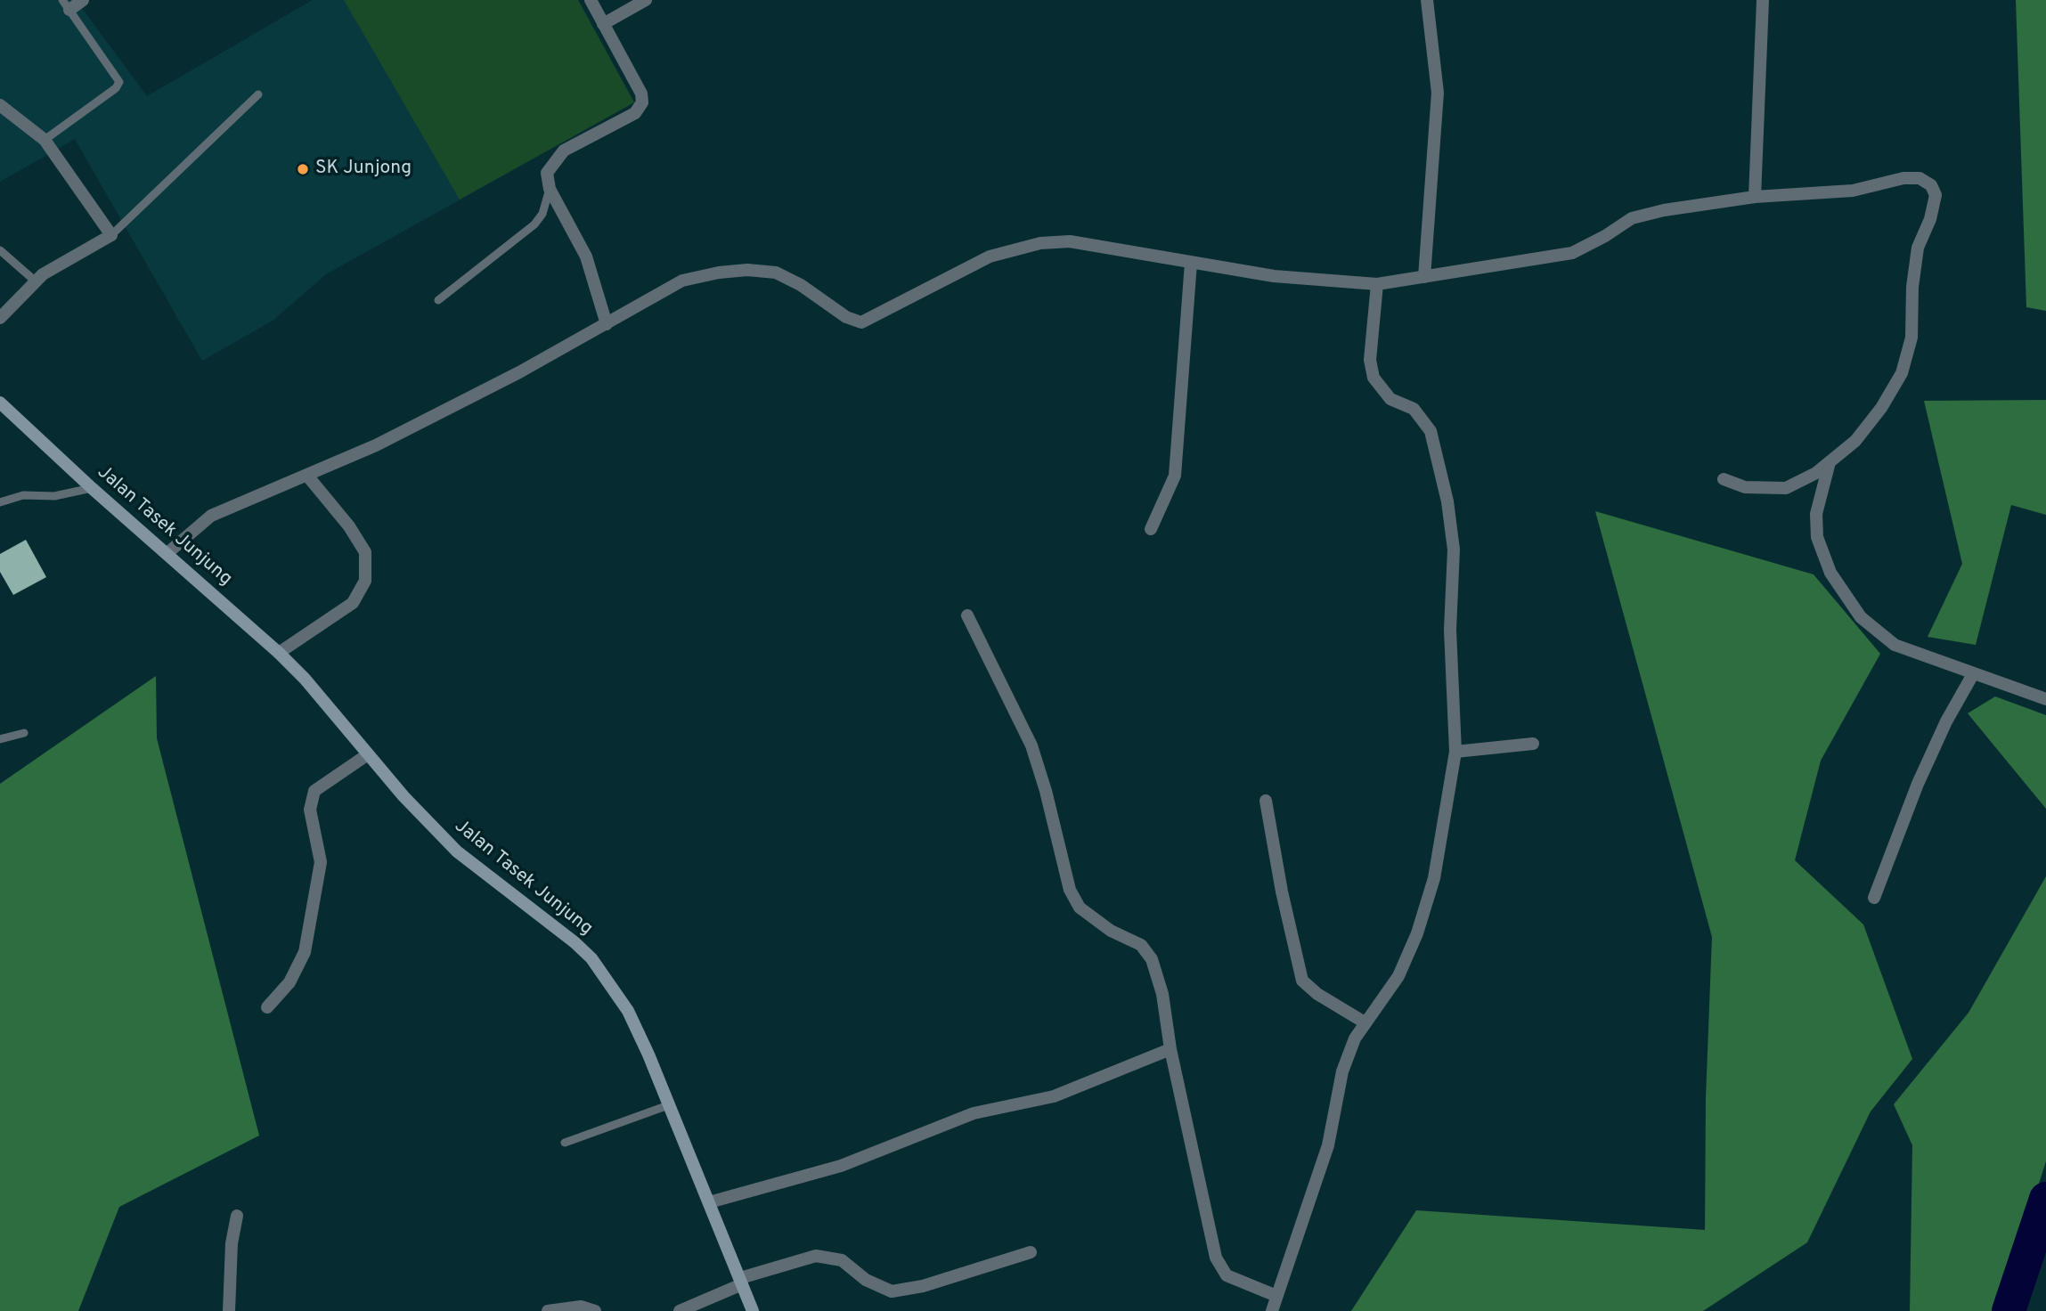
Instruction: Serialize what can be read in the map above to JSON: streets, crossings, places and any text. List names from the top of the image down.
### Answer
{
  "streets": {
    "main road": ["Jalan Tasek Junjung"]
  },
  "places": ["SK Junjong"]
}
